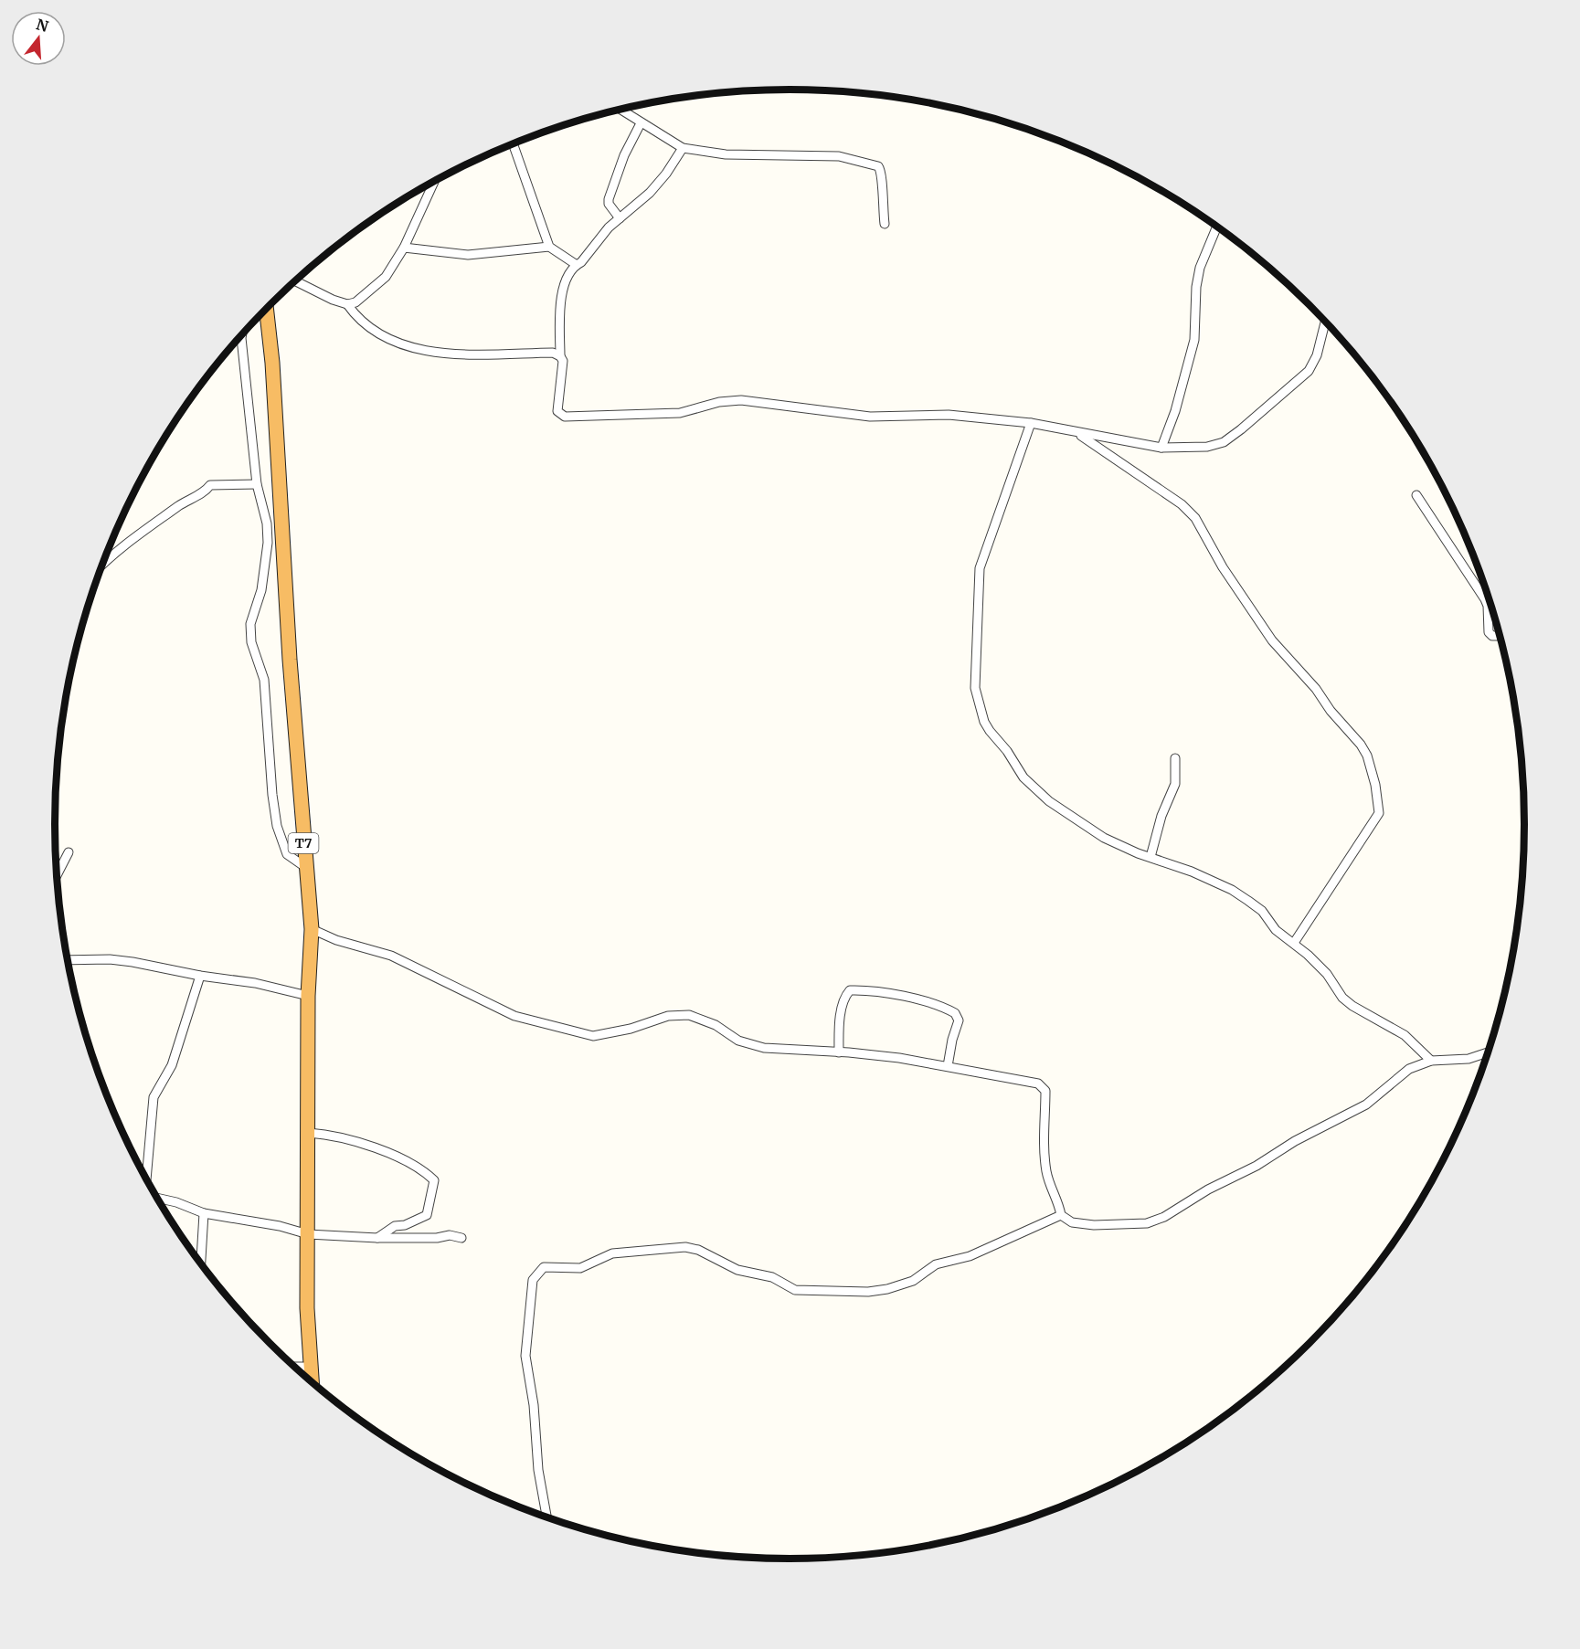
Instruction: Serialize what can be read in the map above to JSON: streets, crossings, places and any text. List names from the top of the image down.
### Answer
{
  "streets": {
    "highway": ["T7"]
  },
  "north": "top"
}
